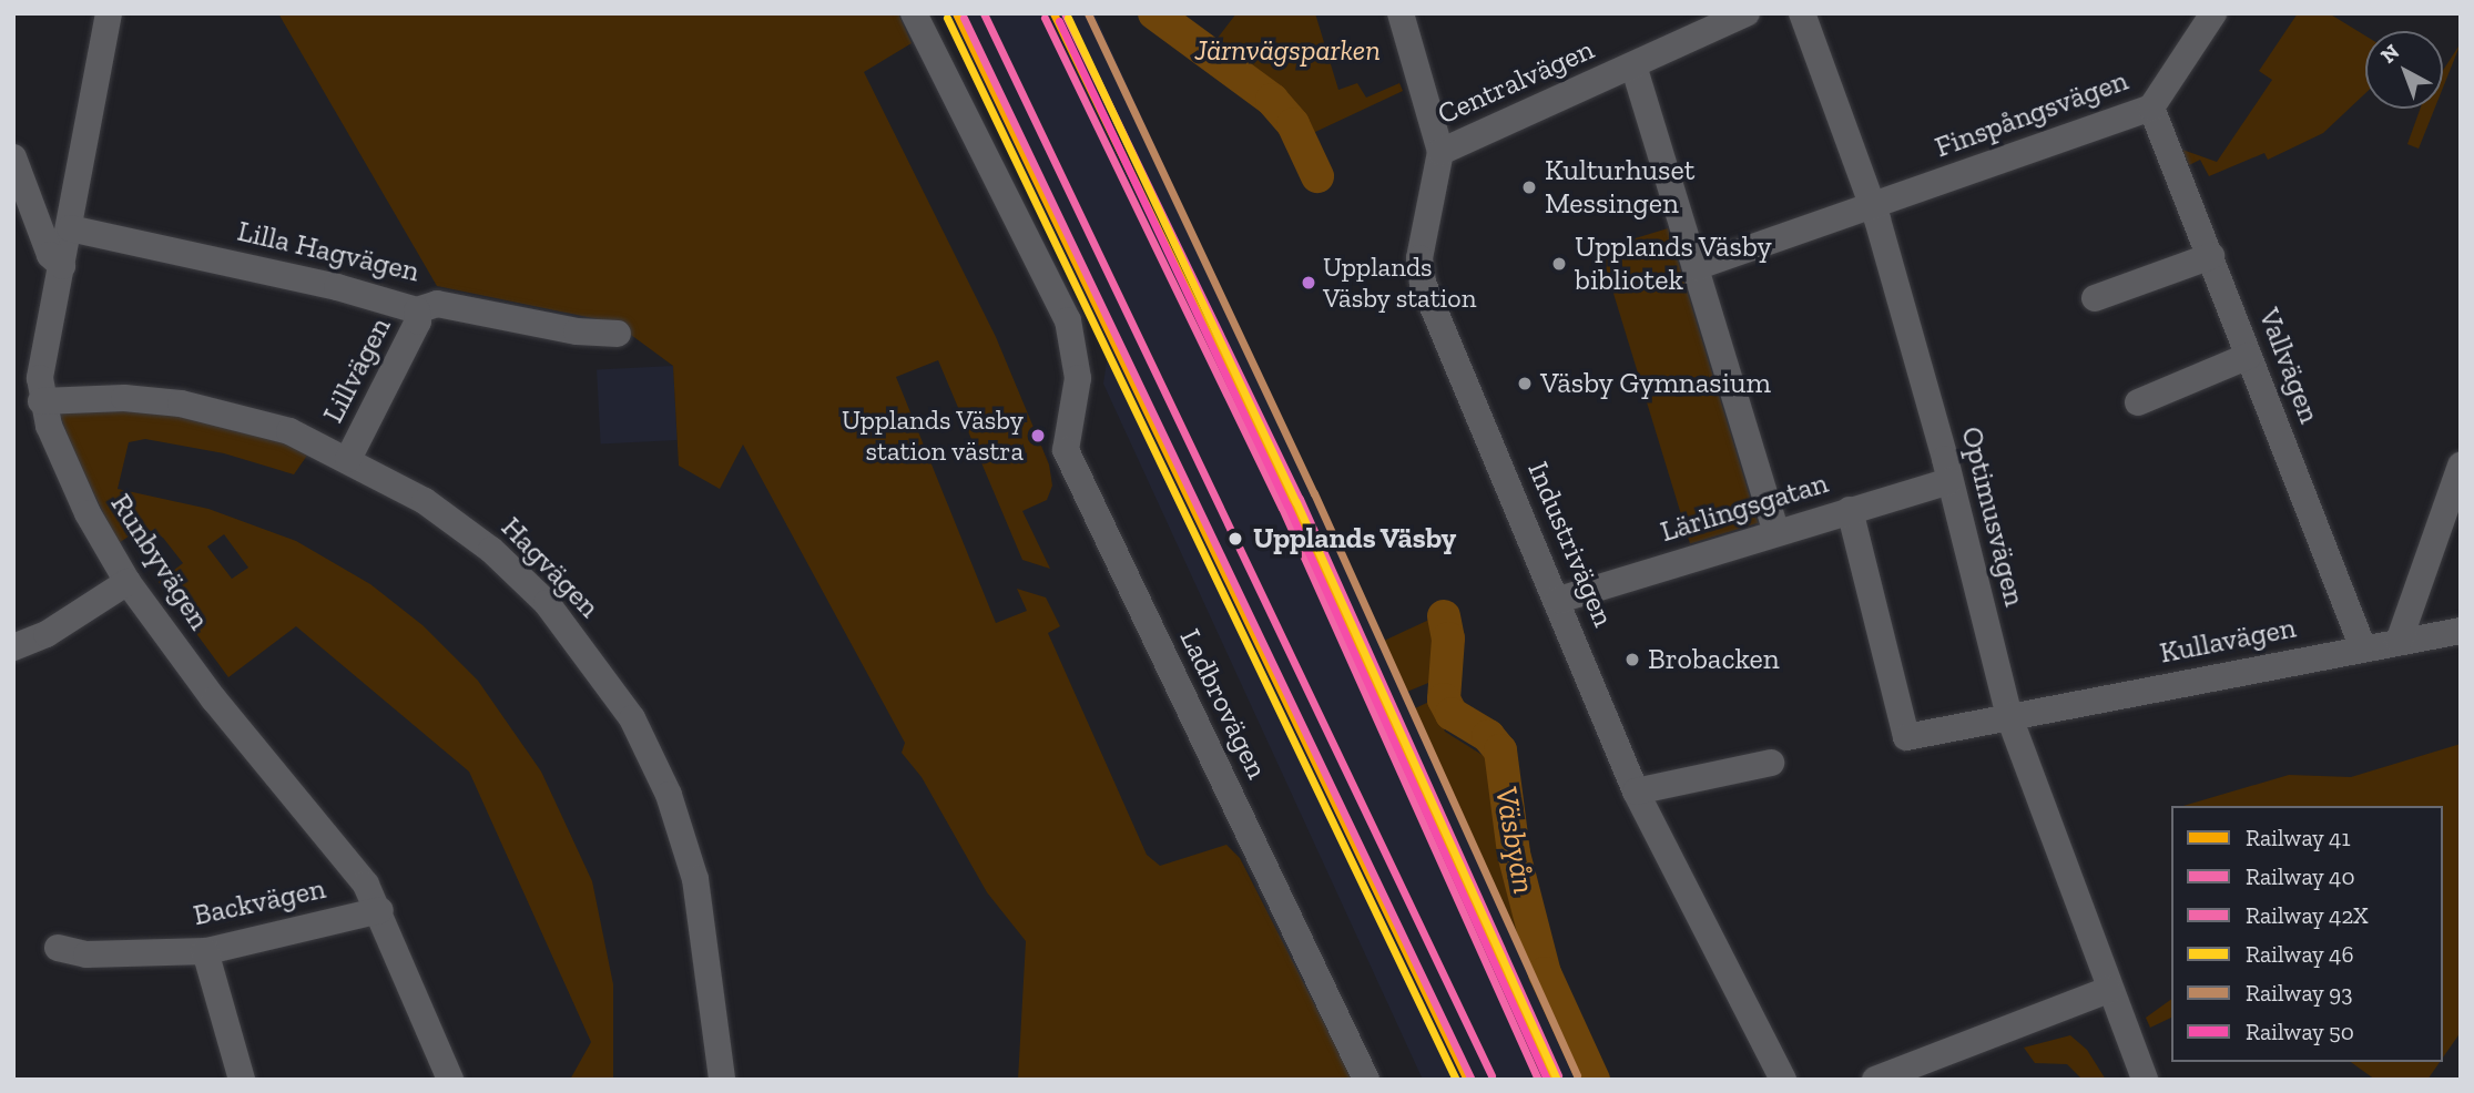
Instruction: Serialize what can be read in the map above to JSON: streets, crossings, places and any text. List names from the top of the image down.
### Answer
{
  "streets": {
    "street": [
      "Centralvägen",
      "Finspångsvägen",
      "Lilla Hagvägen",
      "Vallvägen",
      "Lillvägen",
      "Lärlingsgatan",
      "Optimusvägen",
      "Industrivägen",
      "Runbyvägen",
      "Hagvägen",
      "Kullavägen",
      "Ladbrovägen",
      "Backvägen"
    ]
  },
  "crossings": [
    ["Centralvägen", "Industrivägen"],
    ["Finspångsvägen", "Vallvägen"],
    ["Finspångsvägen", "Optimusvägen"],
    ["Lilla Hagvägen", "Lillvägen"],
    ["Lilla Hagvägen", "Runbyvägen"],
    ["Vallvägen", "Kullavägen"],
    ["Lillvägen", "Hagvägen"],
    ["Lärlingsgatan", "Optimusvägen"],
    ["Lärlingsgatan", "Industrivägen"],
    ["Lärlingsgatan", "Kullavägen"],
    ["Optimusvägen", "Kullavägen"],
    ["Runbyvägen", "Hagvägen"],
    ["Runbyvägen", "Backvägen"]
  ],
  "water": ["Väsbyån"],
  "parks": ["Järnvägsparken"],
  "places": [
    "Kulturhuset Messingen",
    "Upplands Väsby bibliotek",
    "Upplands Väsby station",
    "Väsby Gymnasium",
    "Upplands Väsby station västra",
    "Upplands Väsby",
    "Brobacken"
  ],
  "lines": [
    "rail line 41",
    "rail line 42X",
    "rail line 93",
    "rail line 40",
    "rail line 46",
    "rail line 50"
  ],
  "legend": [
    "Railway 41",
    "Railway 40",
    "Railway 42X",
    "Railway 46",
    "Railway 93",
    "Railway 50"
  ],
  "north": "top left"
}
